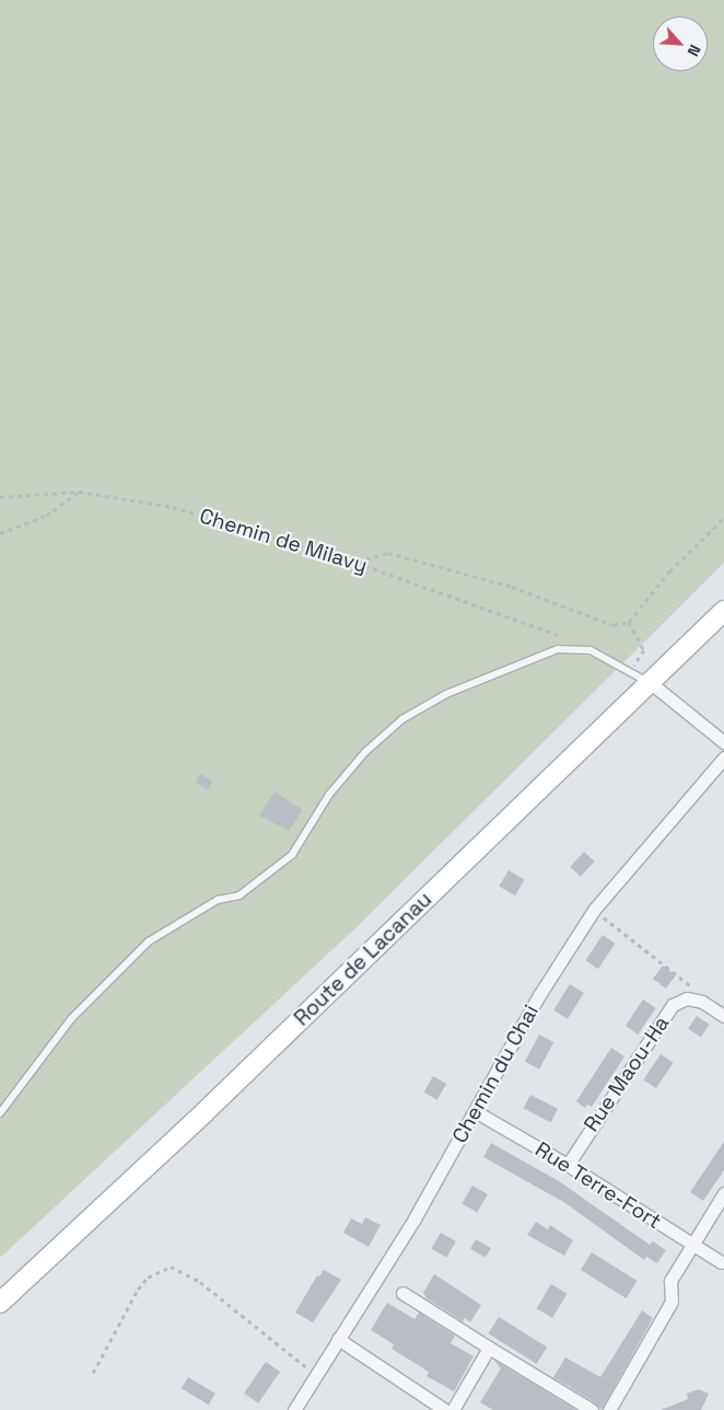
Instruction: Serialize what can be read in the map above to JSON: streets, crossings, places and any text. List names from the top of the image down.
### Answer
{
  "streets": {
    "main road": ["Route de Lacanau"],
    "street": ["Chemin du Chai", "Rue Maou-Ha", "Rue Terre-Fort"],
    "path": ["Chemin de Milavy"]
  },
  "crossings": [
    ["Chemin du Chai", "Rue Terre-Fort"],
    ["Rue Maou-Ha", "Rue Terre-Fort"]
  ],
  "north": "bottom right"
}
